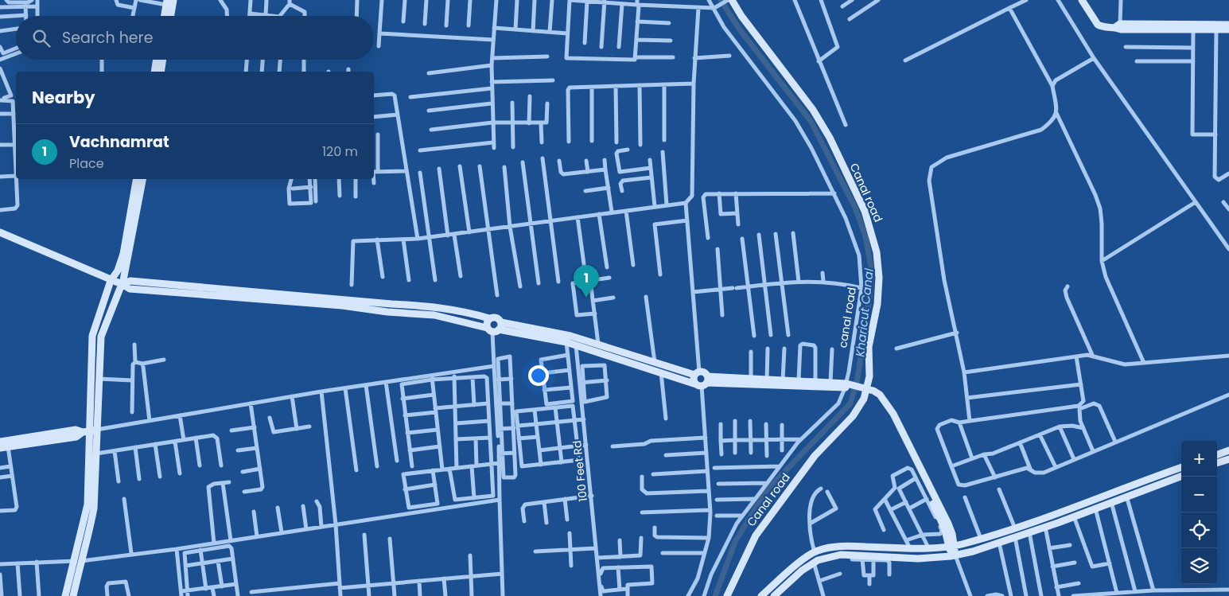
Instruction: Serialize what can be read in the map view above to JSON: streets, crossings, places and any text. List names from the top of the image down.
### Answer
{
  "streets": {
    "street": ["Canal road", "canal road", "100 Feet Rd"]
  },
  "water": ["Kharicut Canal"],
  "page": {
    "search": "Search here",
    "heading": "Nearby",
    "list": [
      {
        "mark": "1",
        "name": "Vachnamrat",
        "note": "Place",
        "value": "120 m"
      }
    ],
    "pins": "1",
    "map_buttons": ["+", "−"]
  }
}
